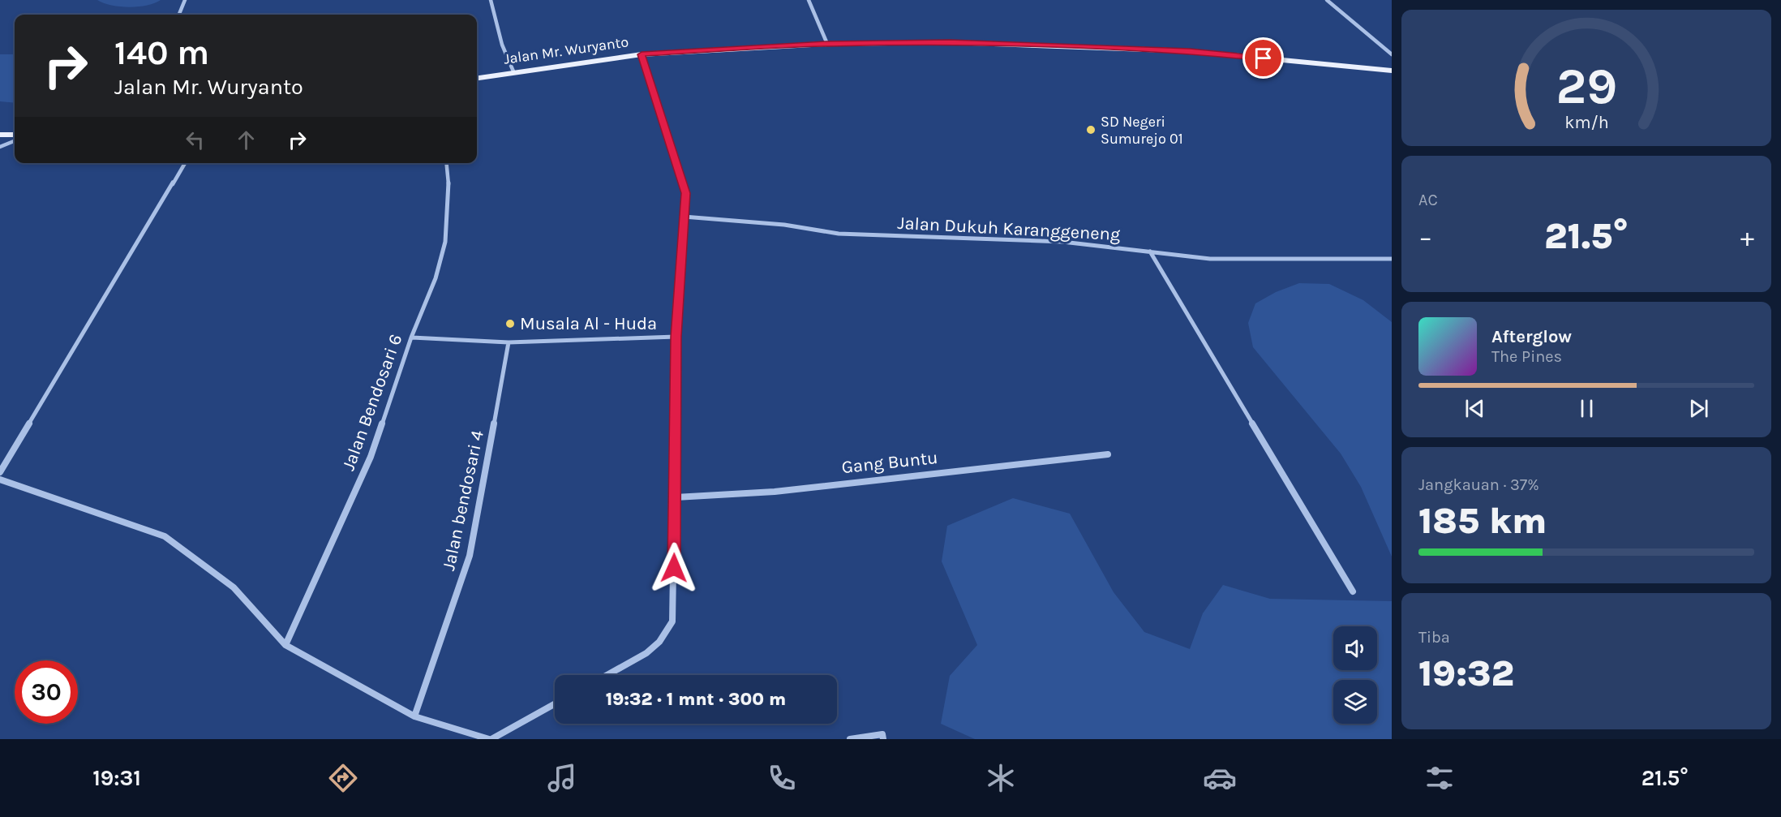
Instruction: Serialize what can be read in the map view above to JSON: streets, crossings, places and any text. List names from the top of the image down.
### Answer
{
  "streets": {
    "main road": ["Jalan Mr. Wuryanto"],
    "street": [
      "Jalan Dukuh Karanggeneng",
      "Jalan Bendosari 6",
      "Gang Buntu",
      "Jalan bendosari 4"
    ]
  },
  "places": ["SD Negeri Sumurejo 01", "Musala Al - Huda"],
  "page": {
    "turn": ["140 m", "Jalan Mr. Wuryanto"],
    "tile": [
      "AC",
      ["Jangkauan · 37%", "185 km"],
      ["Tiba", "19:32"]
    ],
    "heat": ["−", "21.5°", "+"],
    "song": ["Afterglow", "The Pines"],
    "limit": "30",
    "trip": "19:32 · 1 mnt · 300 m",
    "tabs": ["19:31", "21.5°"],
    "gauge": ["29", "km/h"]
  }
}
